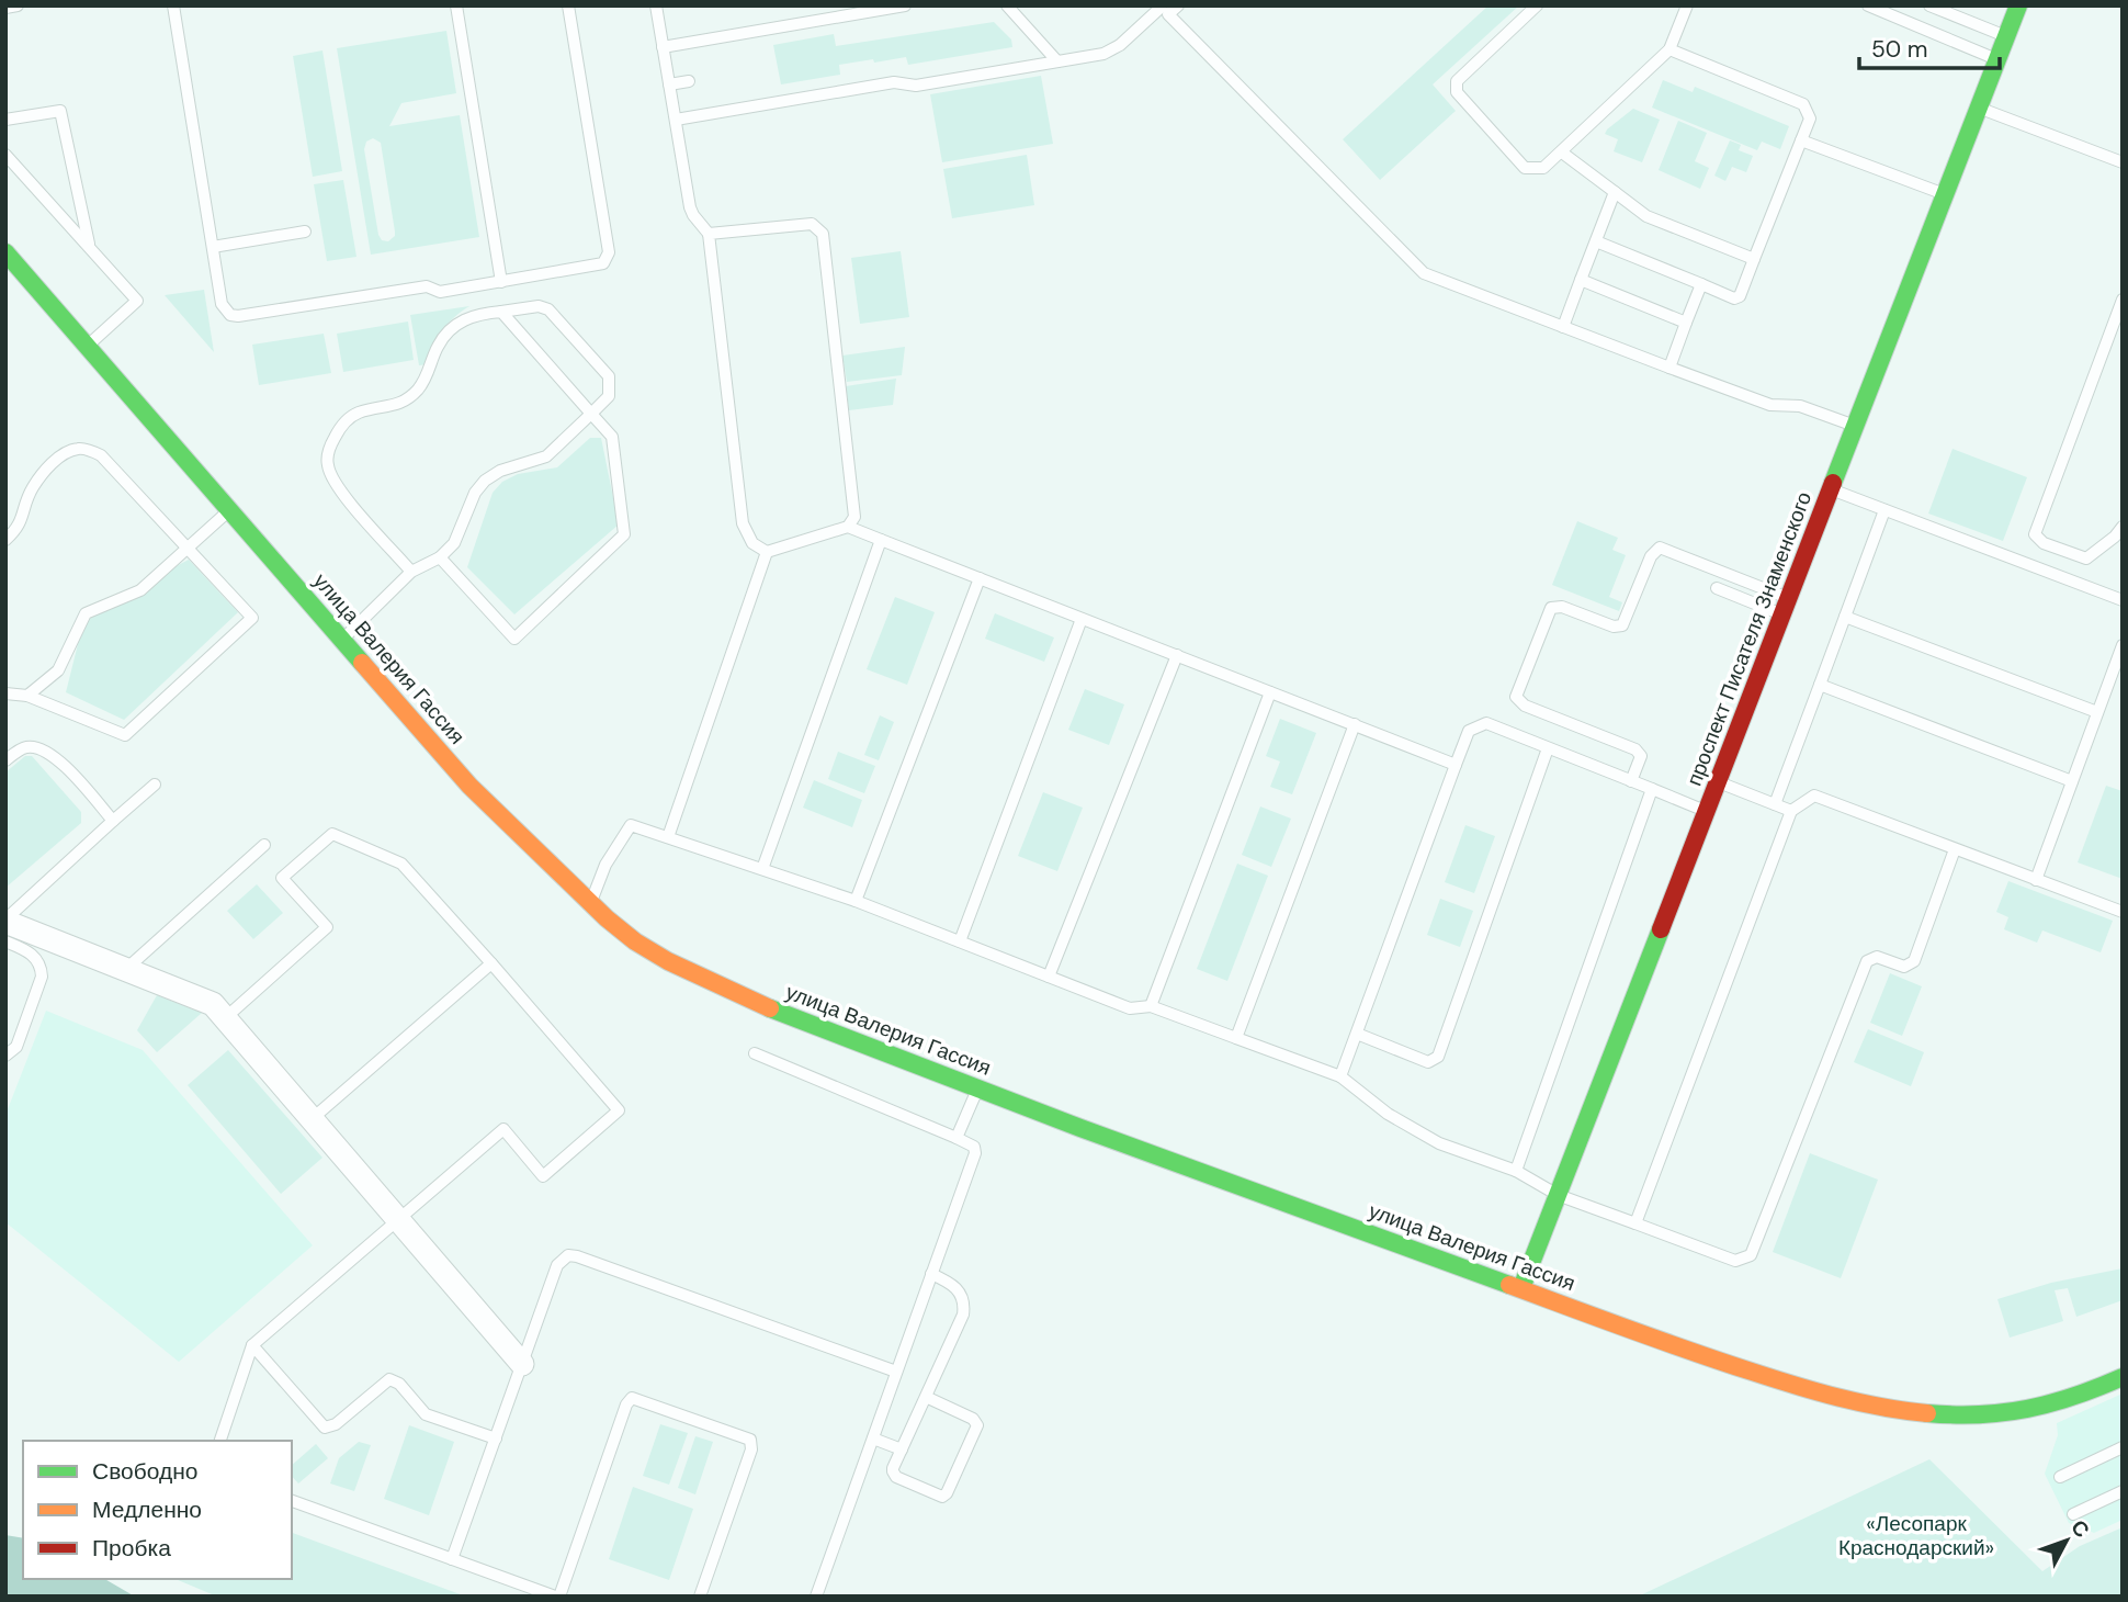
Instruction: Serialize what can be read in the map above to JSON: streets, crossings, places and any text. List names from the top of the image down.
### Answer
{
  "streets": {
    "street": ["проспект Писателя Знаменского", "улица Валерия Гассия"]
  },
  "crossings": [
    ["проспект Писателя Знаменского", "улица Валерия Гассия"]
  ],
  "parks": ["«Лесопарк Краснодарский»"],
  "legend": ["Свободно", "Медленно", "Пробка"],
  "scale_bar": "50 m",
  "north": "top right"
}
